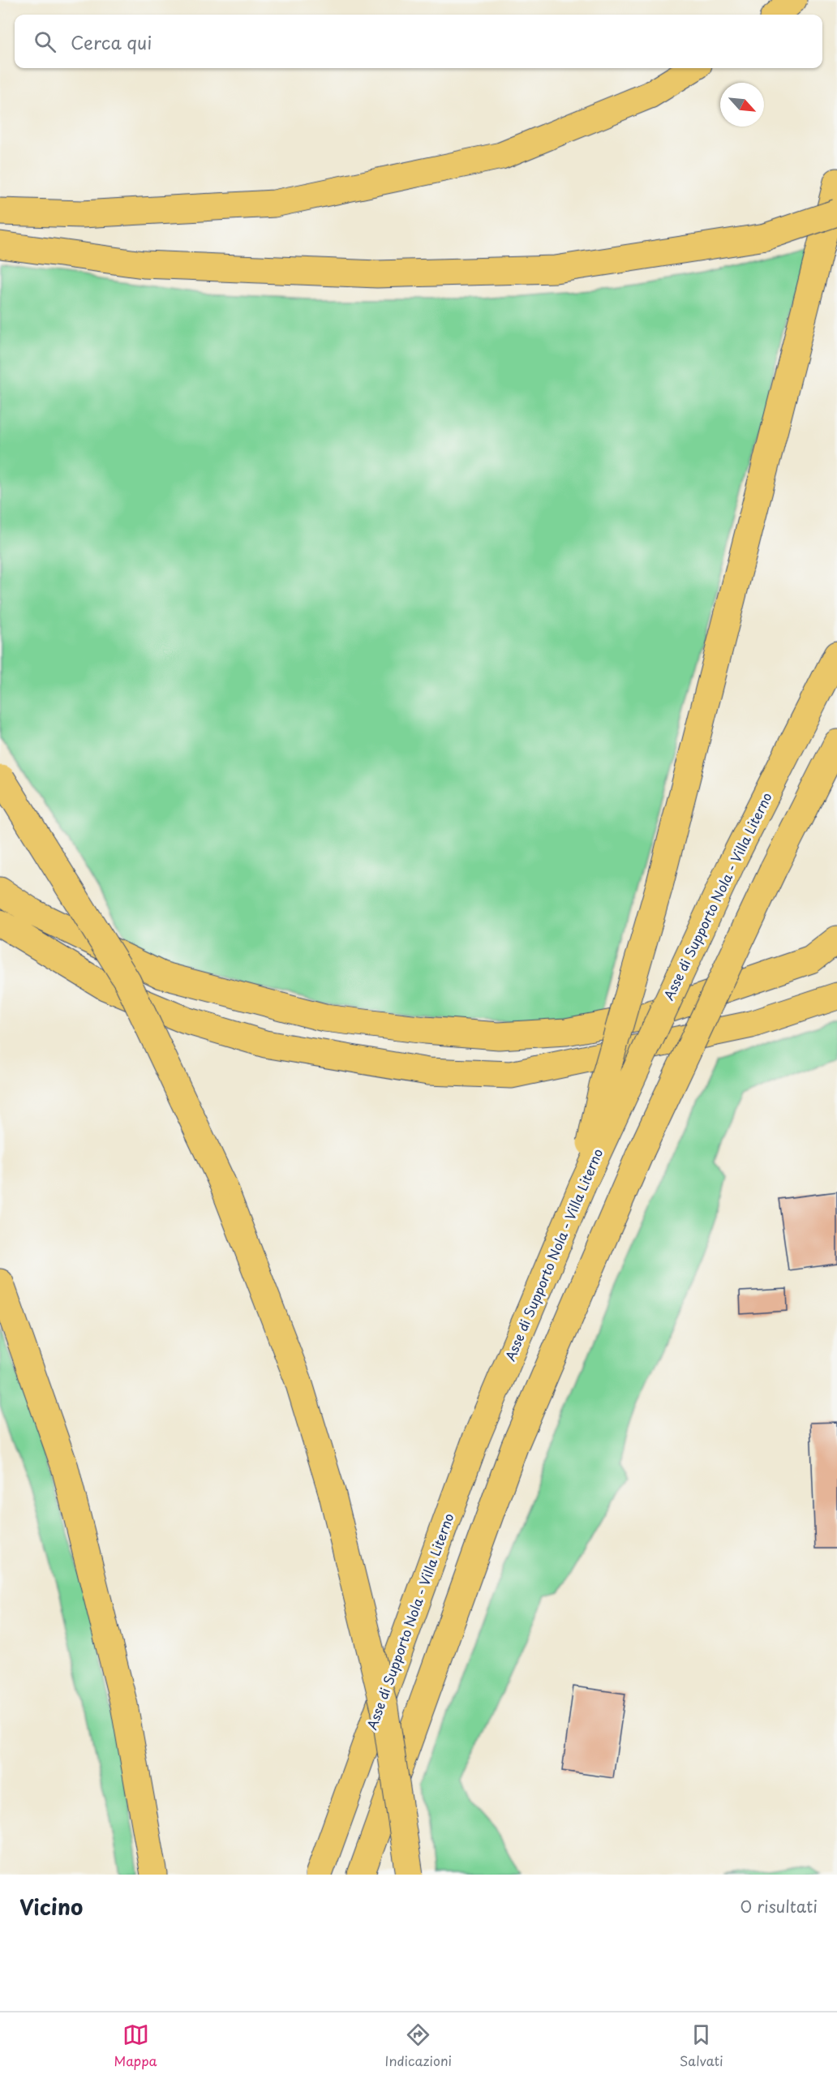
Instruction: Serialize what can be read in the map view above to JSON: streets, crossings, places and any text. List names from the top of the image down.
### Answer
{
  "streets": {
    "highway": ["Asse di Supporto Nola - Villa Literno"]
  },
  "north": "bottom right",
  "page": {
    "search": "Cerca qui",
    "heading": ["Vicino", "0 risultati"],
    "nav": ["Mappa", "Indicazioni", "Salvati"]
  }
}
